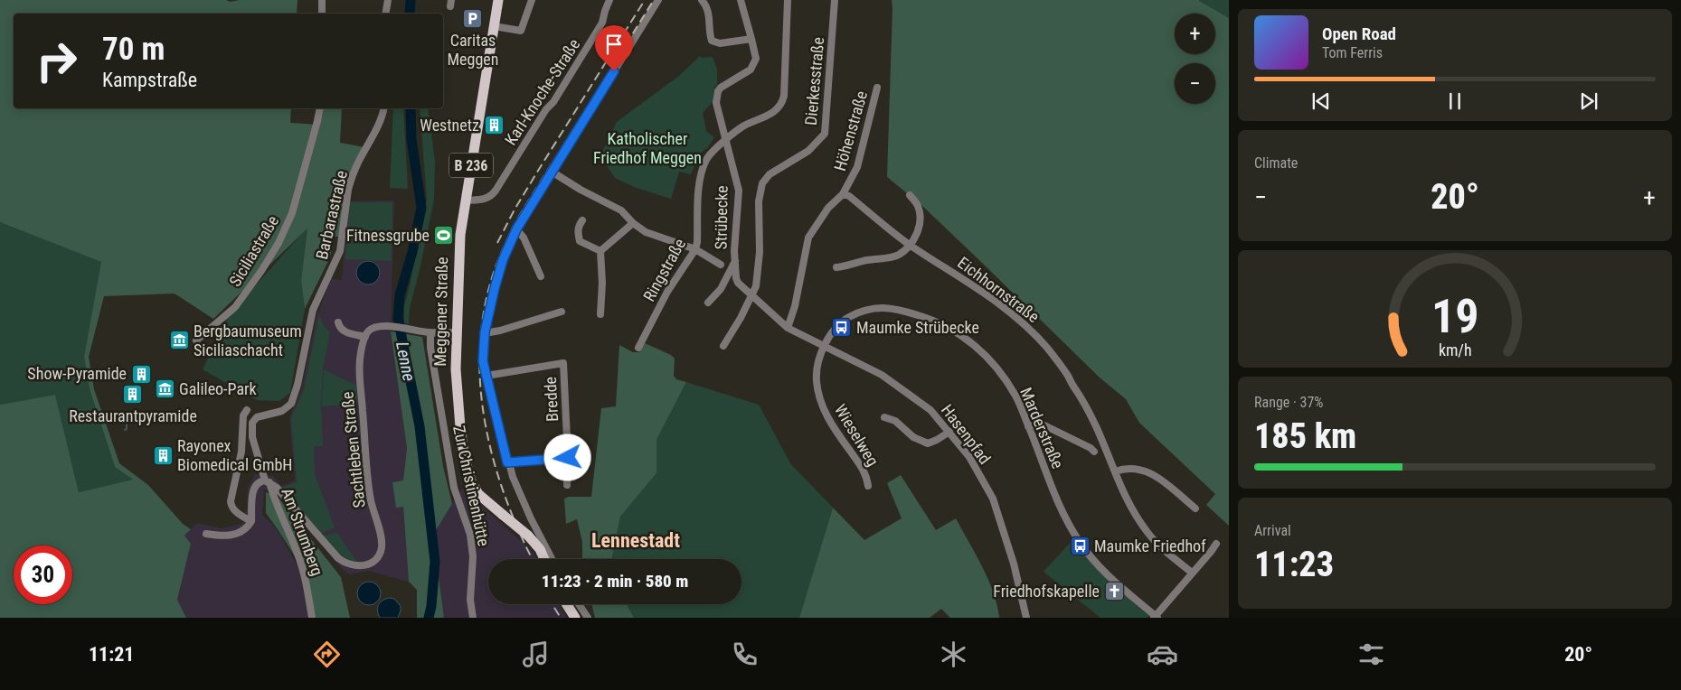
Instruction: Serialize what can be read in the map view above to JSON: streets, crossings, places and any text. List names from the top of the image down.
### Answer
{
  "streets": {
    "main road": ["B 236", "Meggener Straße"],
    "street": [
      "Dierkesstraße",
      "Karl-Knoche-Straße",
      "Höhenstraße",
      "Barbarastraße",
      "Strübecke",
      "Siciliastraße",
      "Ringstraße",
      "Eichhornstraße",
      "Bredde",
      "Marderstraße",
      "Hasenpfad",
      "Wieselweg",
      "Sachtleben Straße",
      "Zur Christinenhütte",
      "Am Strumberg"
    ]
  },
  "crossings": [
    ["Dierkesstraße", "Strübecke"],
    ["Karl-Knoche-Straße", "Meggener Straße"],
    ["Höhenstraße", "Strübecke"],
    ["Höhenstraße", "Eichhornstraße"],
    ["Barbarastraße", "Sachtleben Straße"],
    ["Barbarastraße", "Am Strumberg"],
    ["Strübecke", "Ringstraße"],
    ["Strübecke", "Marderstraße"],
    ["Strübecke", "Hasenpfad"],
    ["Strübecke", "Wieselweg"],
    ["Marderstraße", "Hasenpfad"],
    ["Marderstraße", "Wieselweg"],
    ["Hasenpfad", "Wieselweg"],
    ["Sachtleben Straße", "Am Strumberg"]
  ],
  "districts": ["Lennestadt"],
  "water": ["Lenne"],
  "parks": ["Katholischer Friedhof Meggen"],
  "places": {
    "parking": ["Caritas Meggen"],
    "building": [
      "Westnetz",
      "Show-Pyramide",
      "Restaurantpyramide",
      "Rayonex Biomedical GmbH"
    ],
    "sports": ["Fitnessgrube"],
    "bus stop": ["Maumke Strübecke", "Maumke Friedhof"],
    "museum": ["Bergbaumuseum Siciliaschacht", "Galileo-Park"],
    "church": ["Friedhofskapelle"]
  },
  "page": {
    "map_buttons": ["+", "−"],
    "turn": ["70 m", "Kampstraße"],
    "song": ["Open Road", "Tom Ferris"],
    "tile": [
      "Climate",
      ["Range · 37%", "185 km"],
      ["Arrival", "11:23"]
    ],
    "heat": ["−", "20°", "+"],
    "limit": "30",
    "trip": "11:23 · 2 min · 580 m",
    "tabs": ["11:21", "20°"],
    "gauge": ["19", "km/h"]
  }
}
